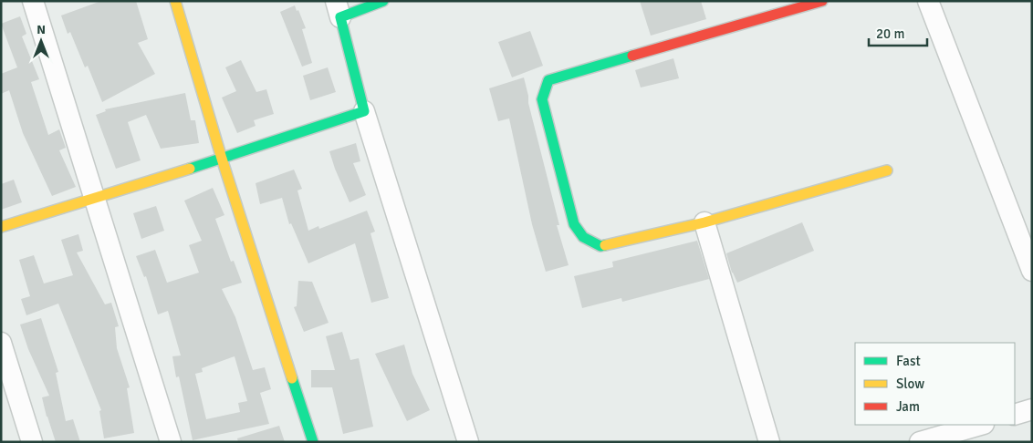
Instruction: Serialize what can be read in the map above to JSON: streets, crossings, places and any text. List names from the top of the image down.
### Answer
{
  "legend": ["Fast", "Slow", "Jam"],
  "scale_bar": "20 m",
  "north": "top"
}
